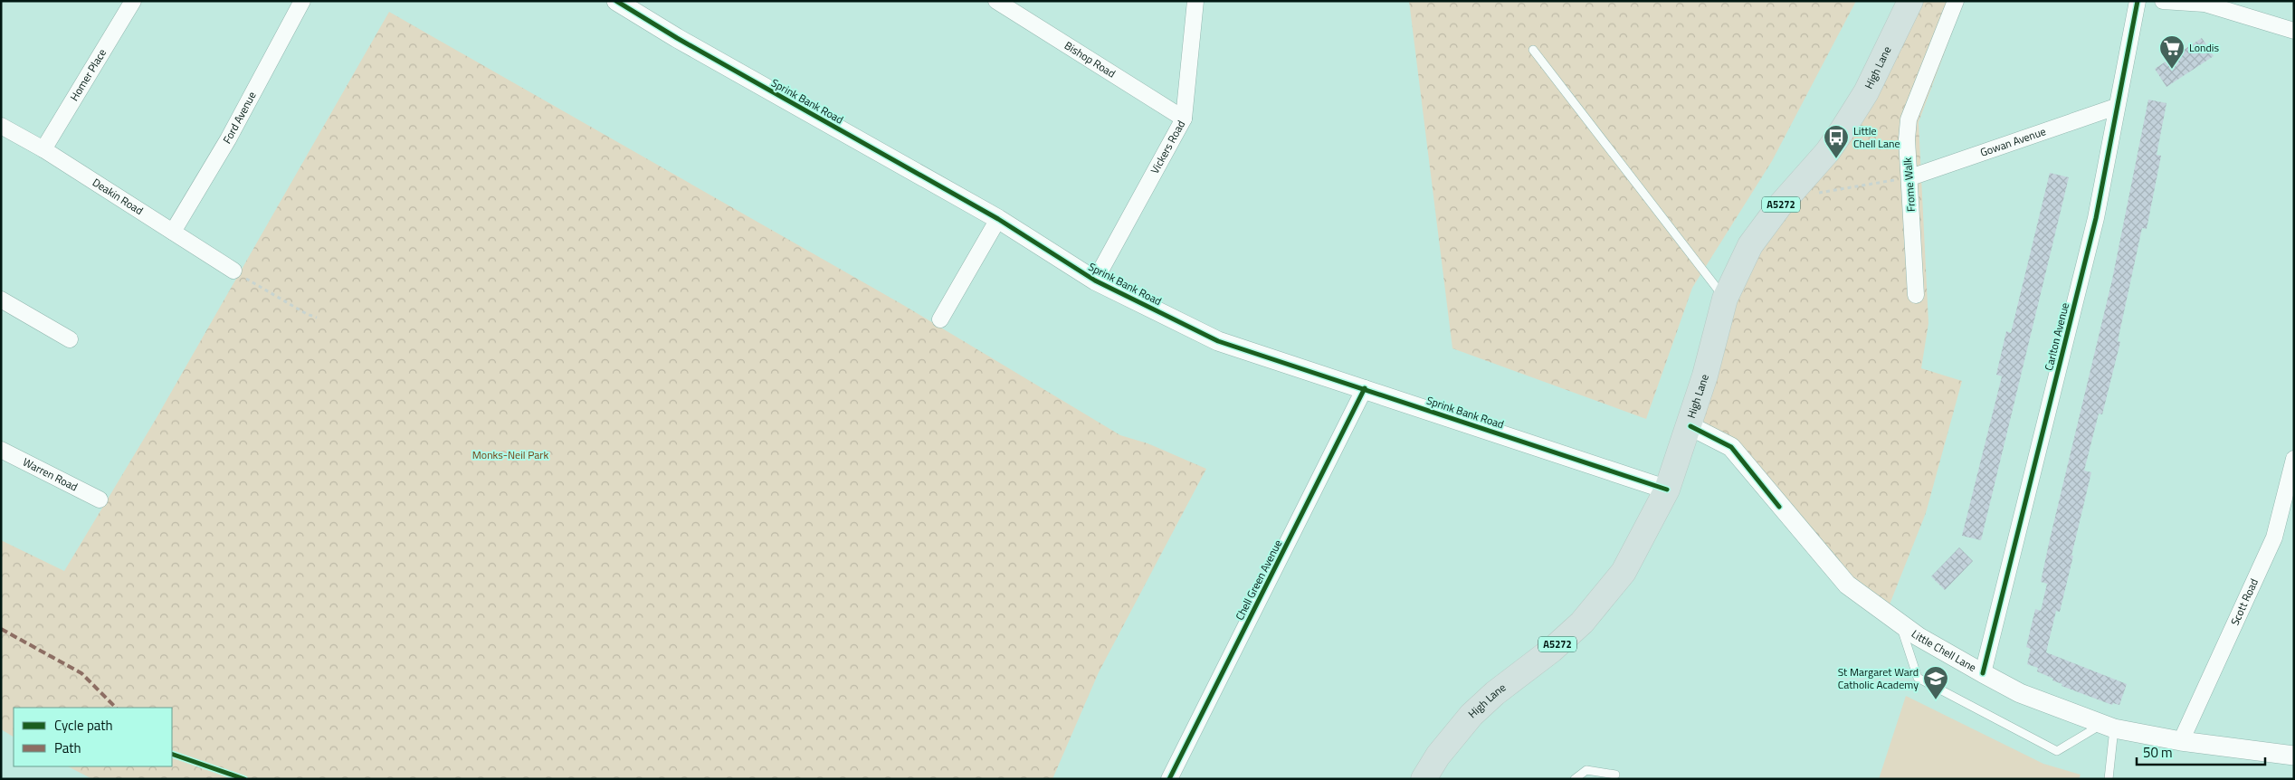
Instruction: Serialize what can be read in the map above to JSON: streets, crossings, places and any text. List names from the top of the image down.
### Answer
{
  "streets": {
    "main road": ["High Lane", "A5272"],
    "street": [
      "Bishop Road",
      "Homer Place",
      "Sprink Bank Road",
      "Ford Avenue",
      "Gowan Avenue",
      "Vickers Road",
      "Frome Walk",
      "Deakin Road",
      "Carlton Avenue",
      "Warren Road",
      "Chell Green Avenue",
      "Scott Road",
      "Little Chell Lane"
    ]
  },
  "crossings": [
    ["Bishop Road", "Vickers Road"],
    ["High Lane", "Sprink Bank Road"],
    ["High Lane", "Little Chell Lane"],
    ["Homer Place", "Deakin Road"],
    ["Sprink Bank Road", "Vickers Road"],
    ["Sprink Bank Road", "Chell Green Avenue"],
    ["Ford Avenue", "Deakin Road"],
    ["Gowan Avenue", "Frome Walk"],
    ["Gowan Avenue", "Carlton Avenue"],
    ["Carlton Avenue", "Little Chell Lane"],
    ["Scott Road", "Little Chell Lane"]
  ],
  "parks": ["Monks-Neil Park"],
  "places": {
    "supermarket": ["Londis"],
    "bus stop": ["Little Chell Lane"],
    "school or university": ["St Margaret Ward Catholic Academy"]
  },
  "legend": ["Cycle path", "Path"],
  "scale_bar": "50 m"
}
